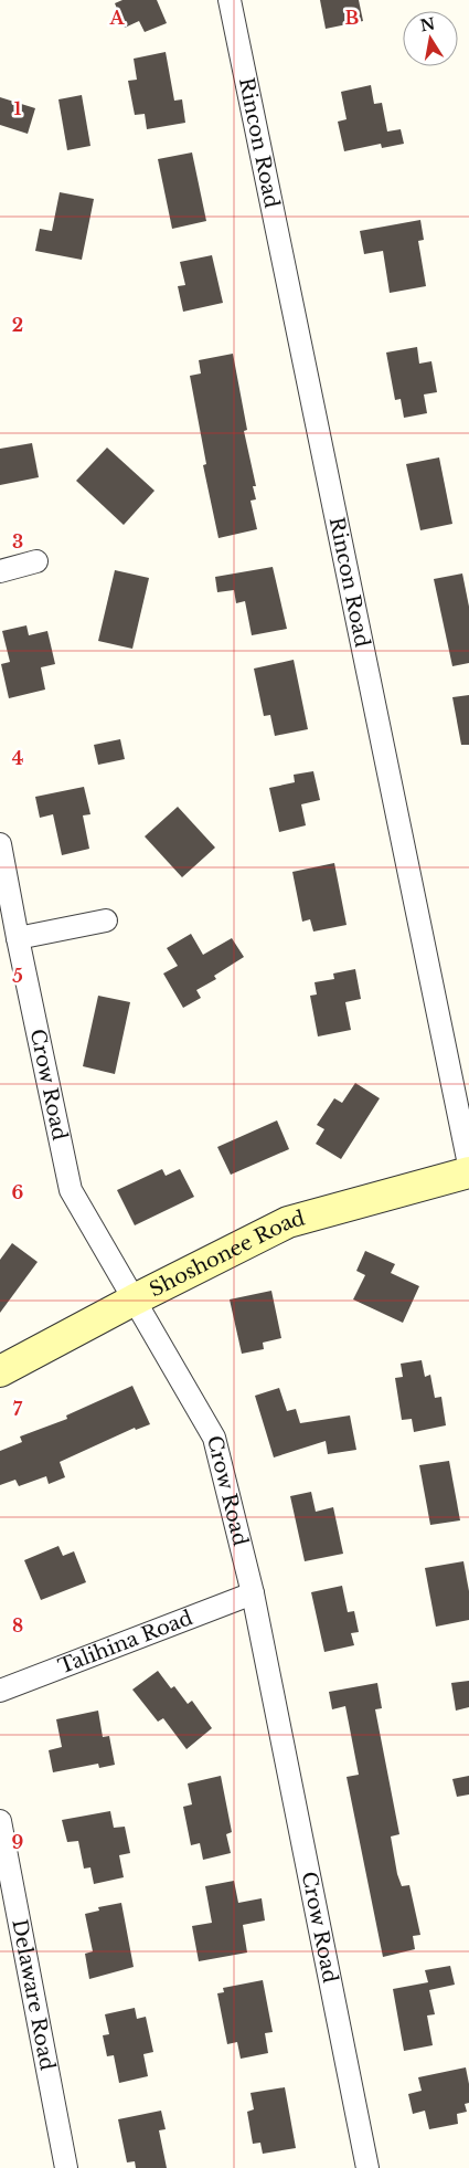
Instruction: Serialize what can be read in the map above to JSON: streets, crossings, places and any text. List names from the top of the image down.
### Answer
{
  "streets": {
    "street": [
      "Rincon Road",
      "Crow Road",
      "Shoshonee Road",
      "Talihina Road",
      "Delaware Road"
    ]
  },
  "crossings": [
    ["Crow Road", "Shoshonee Road"],
    ["Crow Road", "Talihina Road"]
  ],
  "north": "top",
  "grid": {
    "columns": ["A", "B"],
    "rows": [
      "1",
      "2",
      "3",
      "4",
      "5",
      "6",
      "7",
      "8",
      "9"
    ]
  }
}
